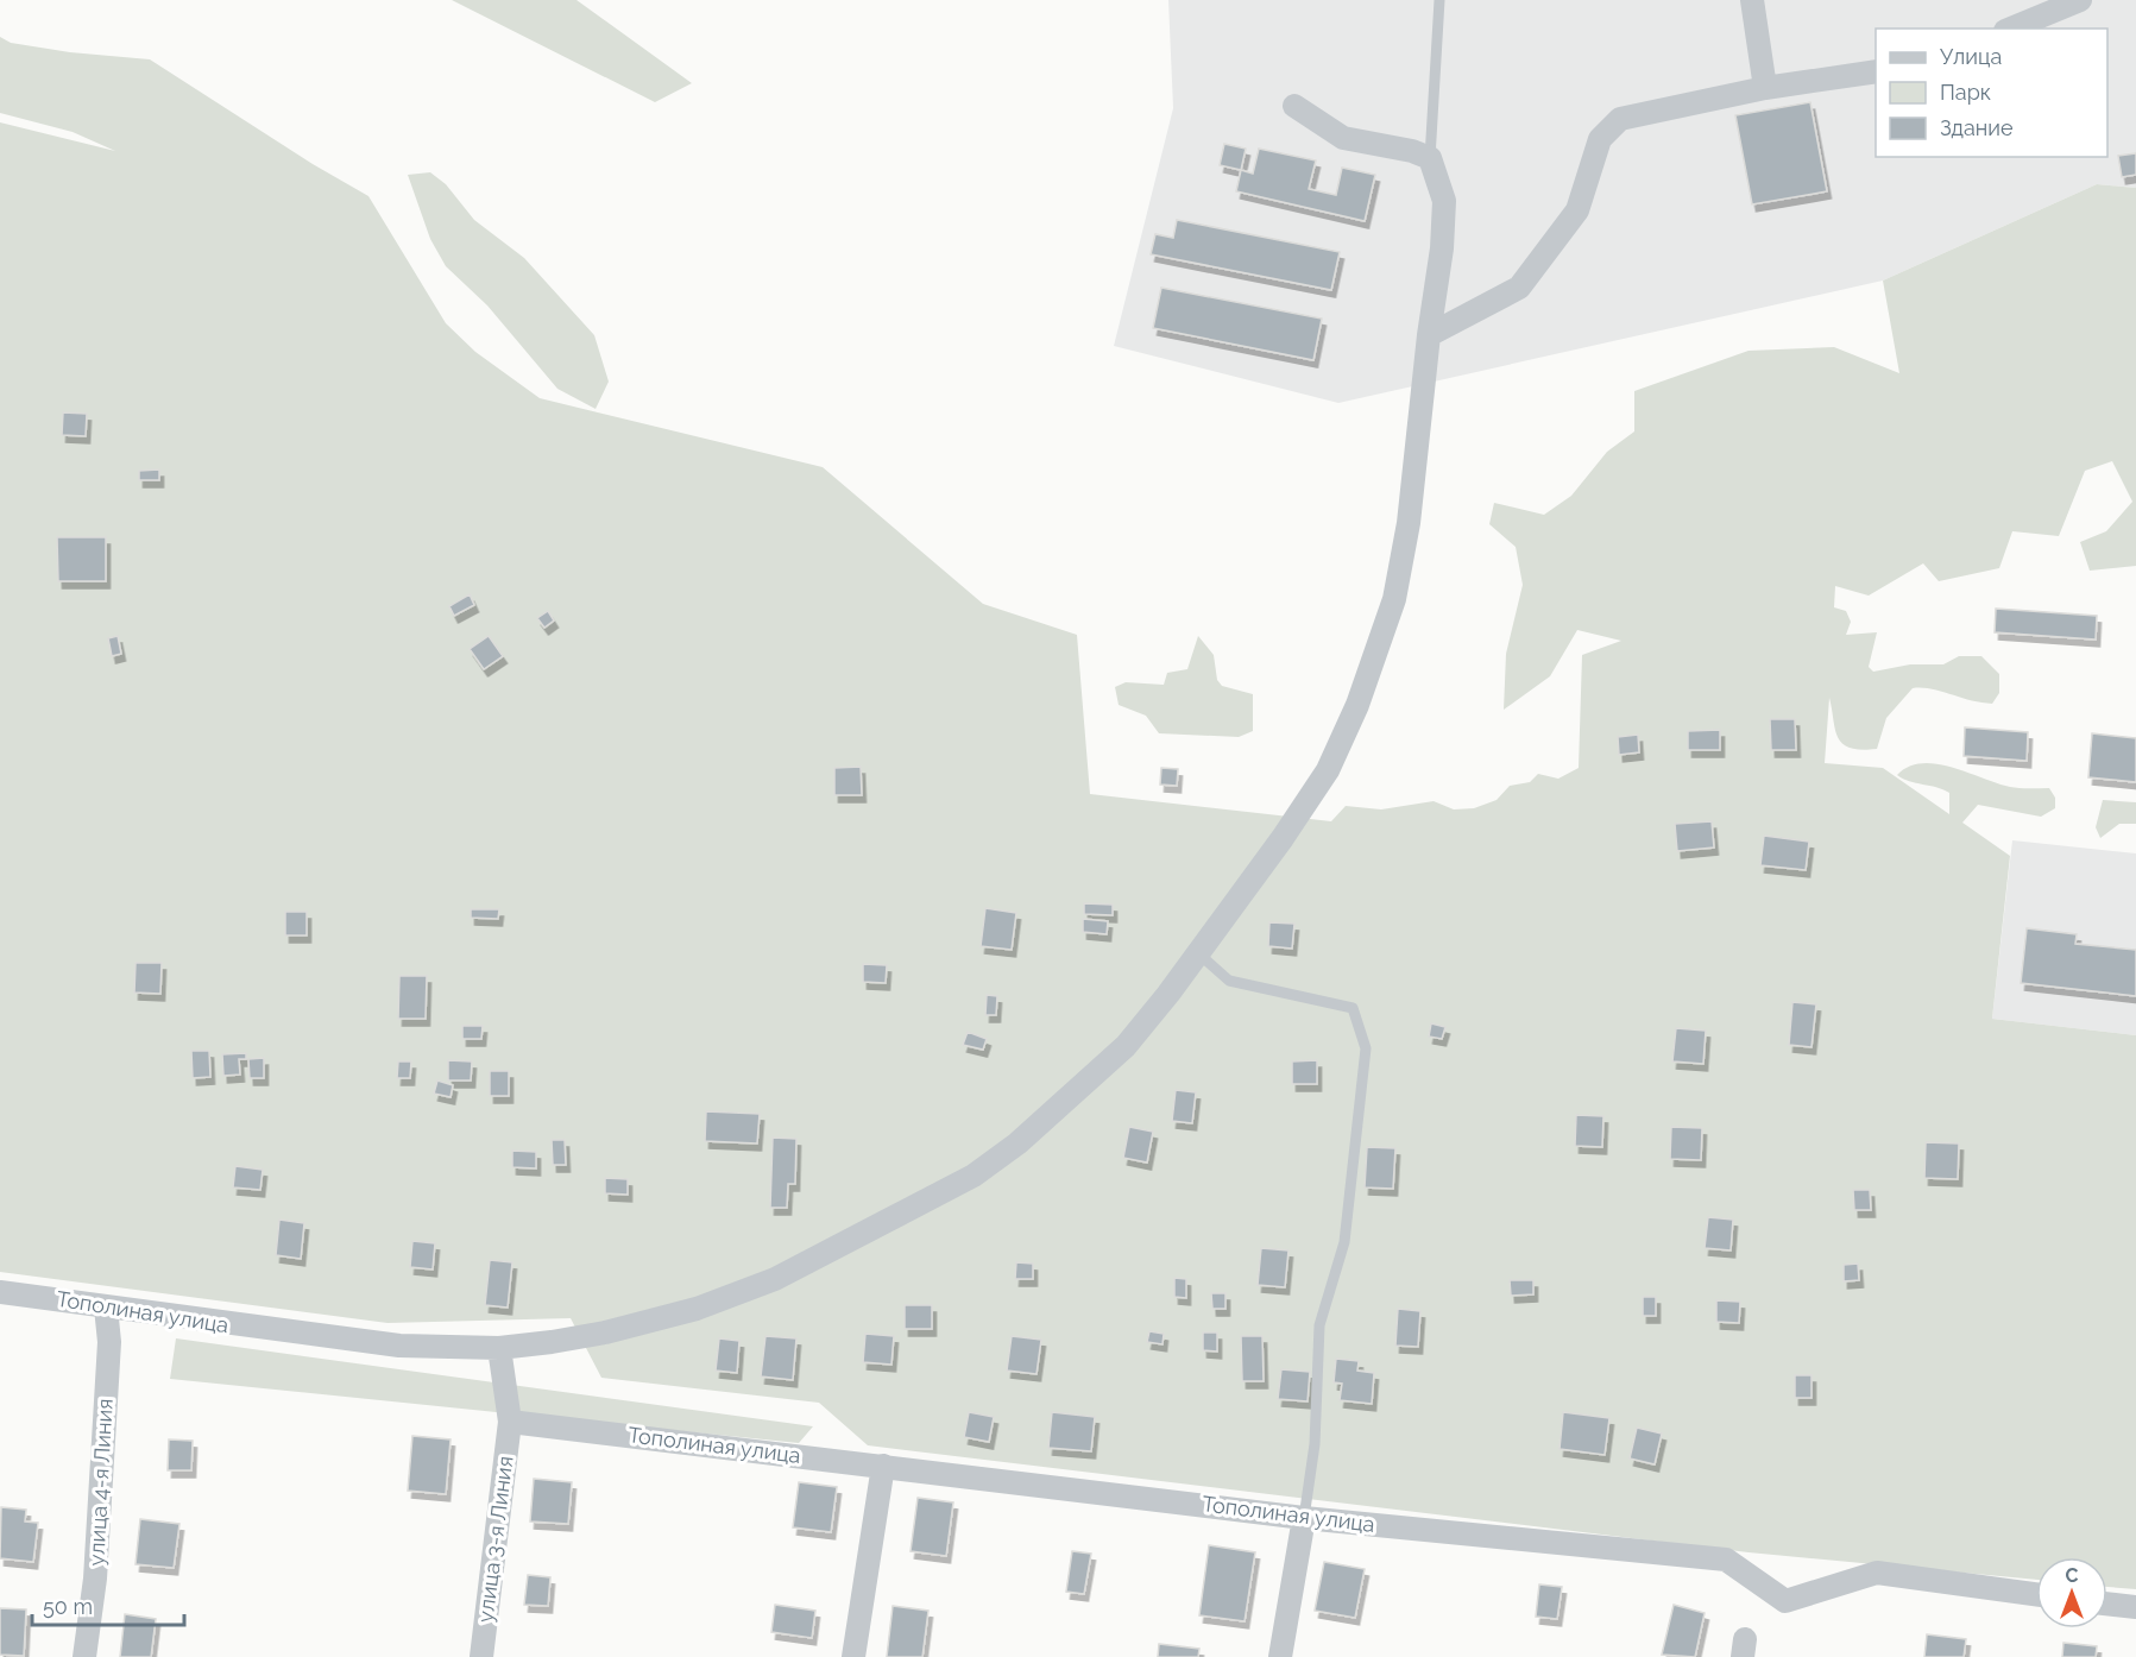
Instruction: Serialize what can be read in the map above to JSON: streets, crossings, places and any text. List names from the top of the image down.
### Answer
{
  "streets": {
    "street": ["Тополиная улица", "улица 4-я Линия", "улица 3-я Линия"]
  },
  "crossings": [
    ["Тополиная улица", "улица 4-я Линия"],
    ["Тополиная улица", "улица 3-я Линия"]
  ],
  "legend": ["Улица", "Парк", "Здание"],
  "scale_bar": "50 m",
  "north": "top"
}
